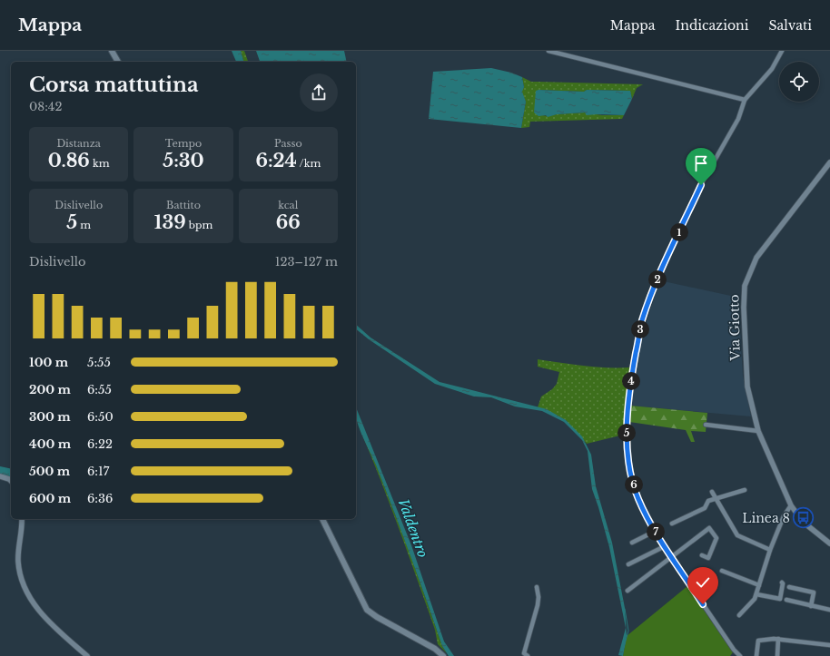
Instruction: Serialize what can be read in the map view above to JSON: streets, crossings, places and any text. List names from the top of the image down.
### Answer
{
  "streets": {
    "street": ["Via Giotto"]
  },
  "water": ["Valdentro"],
  "places": {
    "bus stop": ["Linea 8"]
  },
  "page": {
    "header": "Mappa",
    "nav": ["Mappa", "Indicazioni", "Salvati"],
    "heading": ["Corsa mattutina", "08:42"],
    "stats": [
      ["Distanza", "0.86 km"],
      ["Tempo", "5:30"],
      ["Passo", "6:24 /km"],
      ["Dislivello", "5 m"],
      ["Battito", "139 bpm"],
      ["kcal", "66"]
    ],
    "pins": [
      "1",
      "2",
      "3",
      "4",
      "5",
      "6",
      "7"
    ],
    "chart": ["Dislivello", "123–127 m"],
    "list": [
      {
        "name": "100 m",
        "note": "5:55"
      },
      {
        "name": "200 m",
        "note": "6:55"
      },
      {
        "name": "300 m",
        "note": "6:50"
      },
      {
        "name": "400 m",
        "note": "6:22"
      },
      {
        "name": "500 m",
        "note": "6:17"
      },
      {
        "name": "600 m",
        "note": "6:36"
      }
    ]
  }
}
